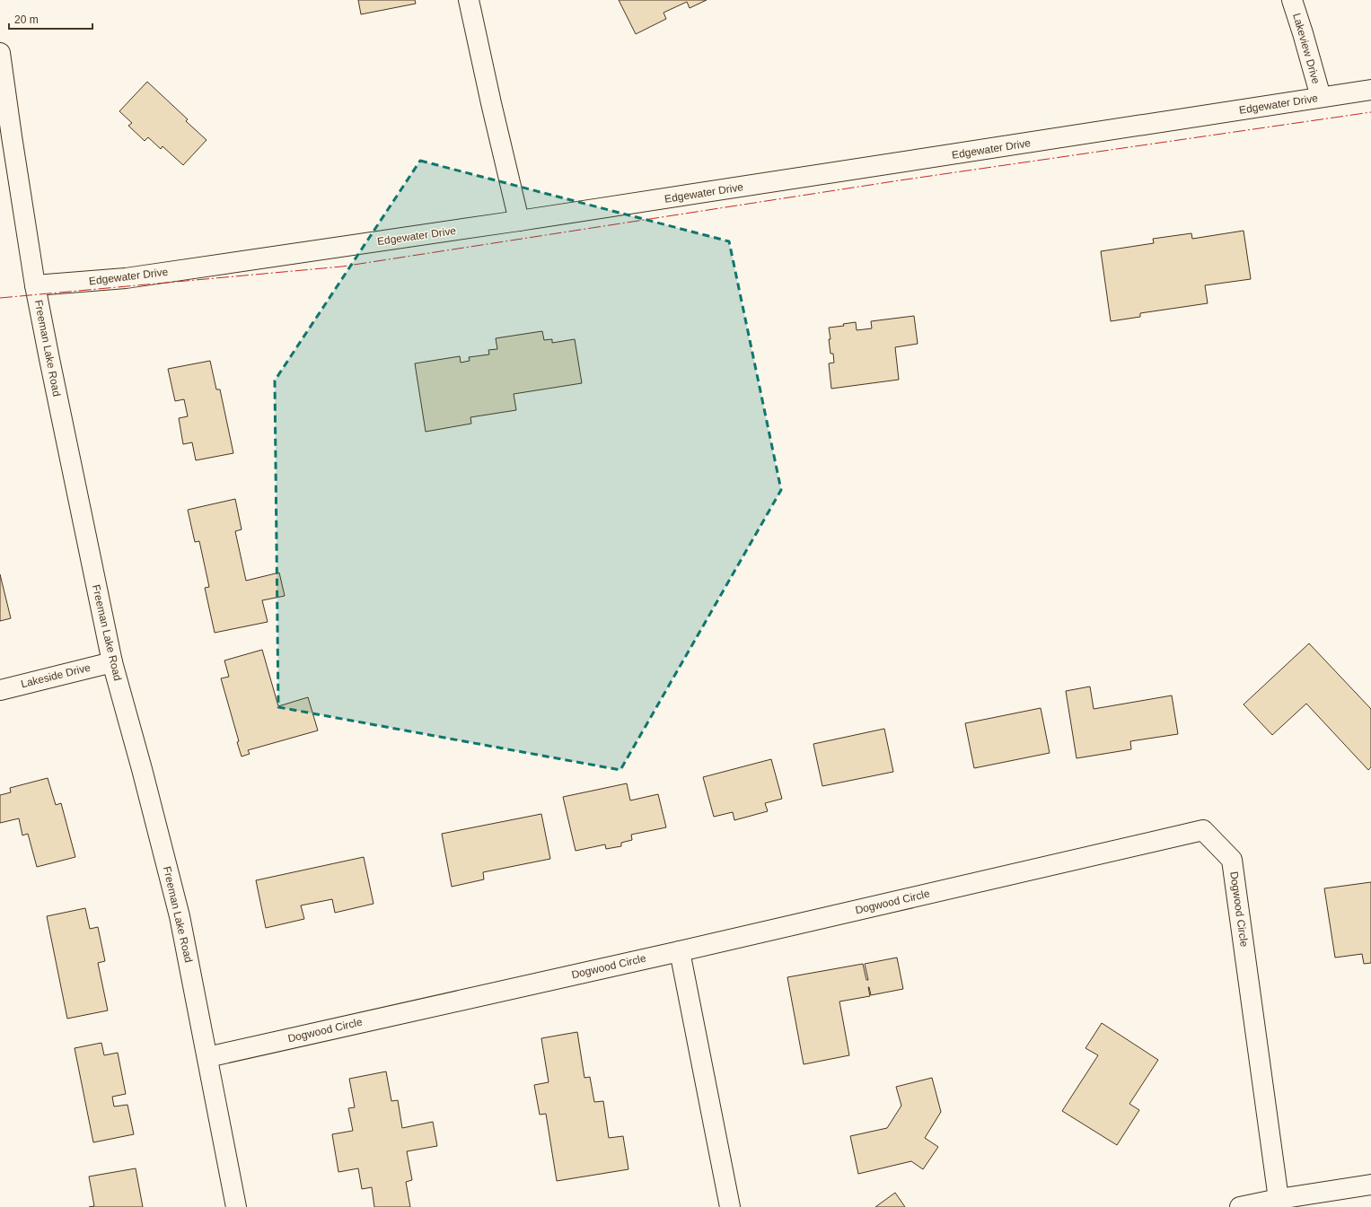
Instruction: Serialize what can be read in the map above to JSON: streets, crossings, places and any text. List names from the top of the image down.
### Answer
{
  "streets": {
    "street": [
      "Lakeview Drive",
      "Edgewater Drive",
      "Freeman Lake Road",
      "Lakeside Drive",
      "Dogwood Circle"
    ]
  },
  "crossings": [
    ["Lakeview Drive", "Edgewater Drive"],
    ["Edgewater Drive", "Freeman Lake Road"],
    ["Freeman Lake Road", "Lakeside Drive"],
    ["Freeman Lake Road", "Dogwood Circle"]
  ],
  "scale_bar": "20 m"
}
